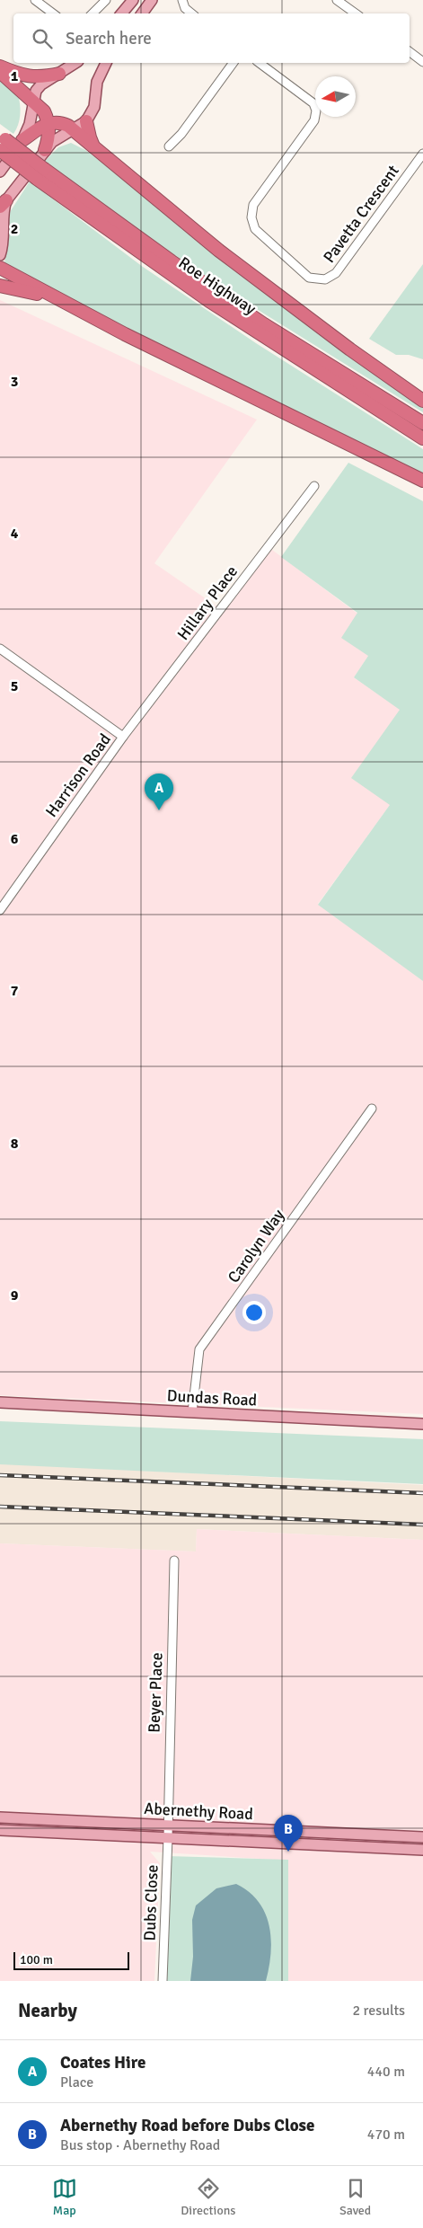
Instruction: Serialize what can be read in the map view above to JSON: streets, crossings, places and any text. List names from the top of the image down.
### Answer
{
  "streets": {
    "highway": ["Roe Highway"],
    "main road": ["Dundas Road", "Abernethy Road"],
    "street": [
      "Pavetta Crescent",
      "Hillary Place",
      "Harrison Road",
      "Carolyn Way",
      "Beyer Place",
      "Dubs Close"
    ]
  },
  "crossings": [
    ["Hillary Place", "Harrison Road"],
    ["Carolyn Way", "Dundas Road"],
    ["Beyer Place", "Abernethy Road"],
    ["Beyer Place", "Dubs Close"],
    ["Abernethy Road", "Dubs Close"]
  ],
  "scale_bar": "100 m",
  "north": "left",
  "page": {
    "search": "Search here",
    "pins": ["A", "B"],
    "scale": "100 m",
    "heading": ["Nearby", "2 results"],
    "list": [
      {
        "mark": "A",
        "name": "Coates Hire",
        "note": "Place",
        "value": "440 m"
      },
      {
        "mark": "B",
        "name": "Abernethy Road before Dubs Close",
        "note": "Bus stop · Abernethy Road",
        "value": "470 m"
      }
    ],
    "nav": ["Map", "Directions", "Saved"]
  },
  "grid": {
    "rows": [
      "1",
      "2",
      "3",
      "4",
      "5",
      "6",
      "7",
      "8",
      "9"
    ]
  }
}
